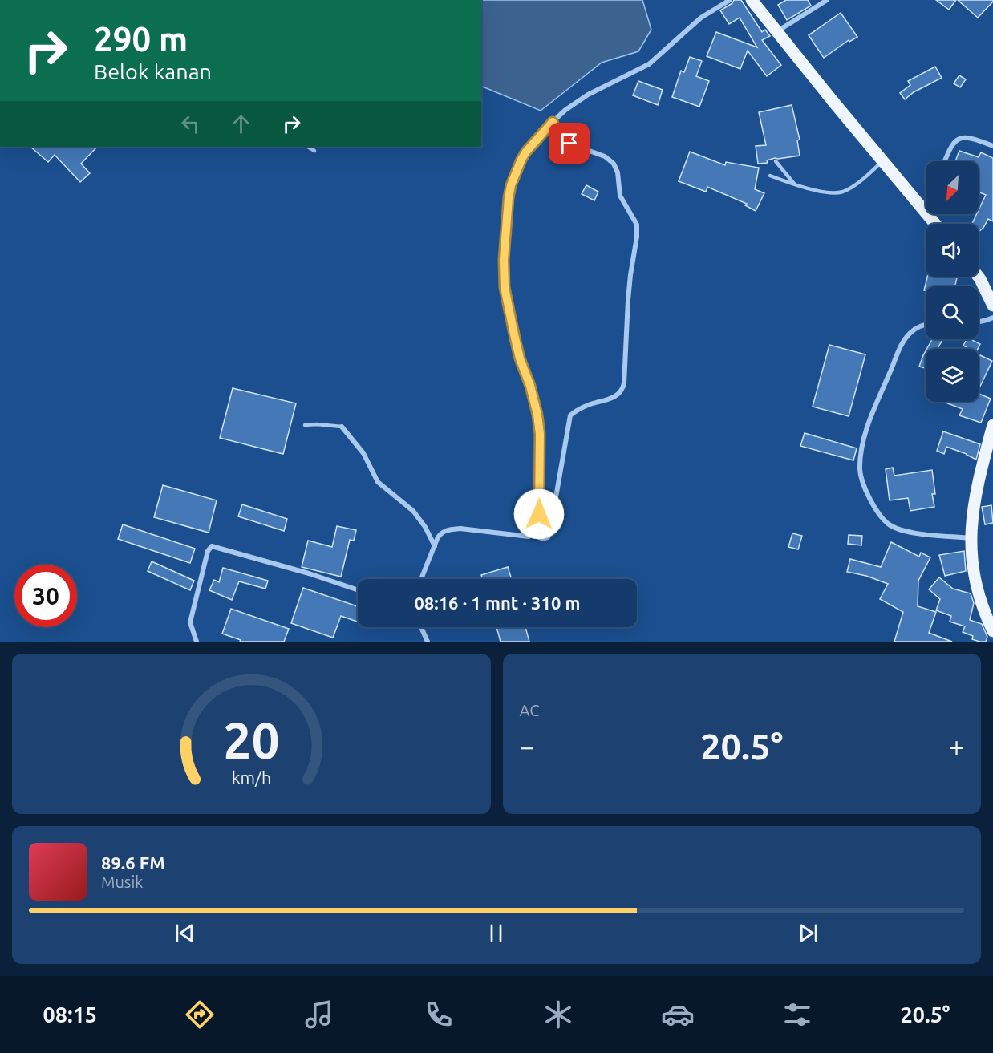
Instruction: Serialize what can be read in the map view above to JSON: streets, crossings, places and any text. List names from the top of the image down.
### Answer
{
  "north": "bottom left",
  "page": {
    "turn": ["290 m", "Belok kanan"],
    "limit": "30",
    "trip": "08:16 · 1 mnt · 310 m",
    "tile": "AC",
    "heat": ["−", "20.5°", "+"],
    "song": ["89.6 FM", "Musik"],
    "tabs": ["08:15", "20.5°"],
    "gauge": ["20", "km/h"]
  }
}
